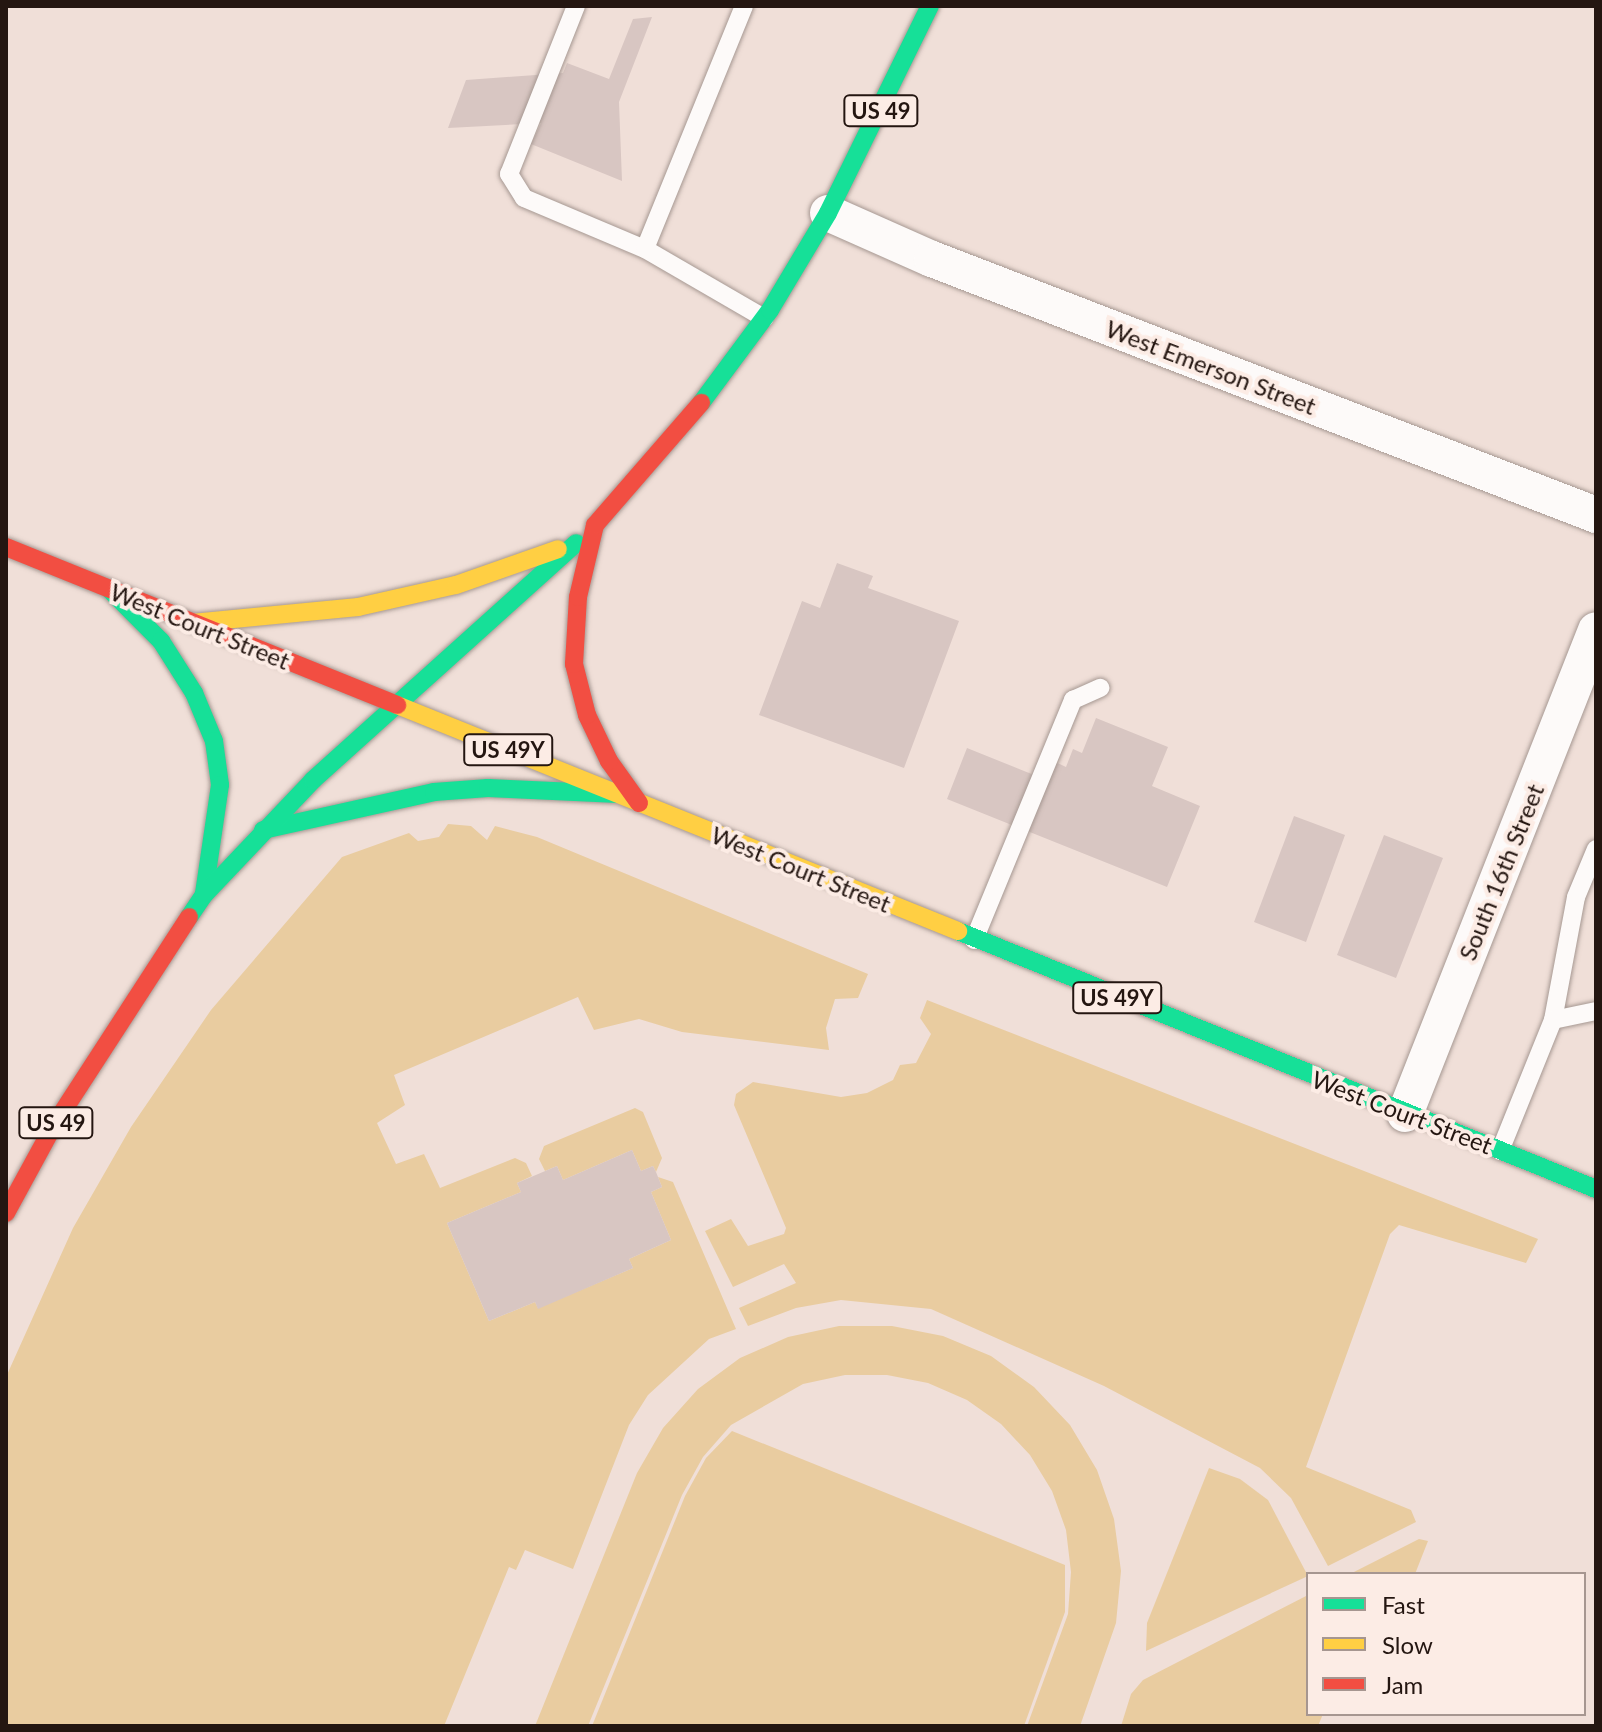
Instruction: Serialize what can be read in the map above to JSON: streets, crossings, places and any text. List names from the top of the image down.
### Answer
{
  "streets": {
    "main road": ["US 49", "West Court Street", "US 49Y"],
    "street": ["West Emerson Street", "South 16th Street"]
  },
  "crossings": [
    ["US 49", "West Emerson Street"],
    ["US 49", "West Court Street"],
    ["West Court Street", "South 16th Street"]
  ],
  "legend": ["Fast", "Slow", "Jam"]
}
